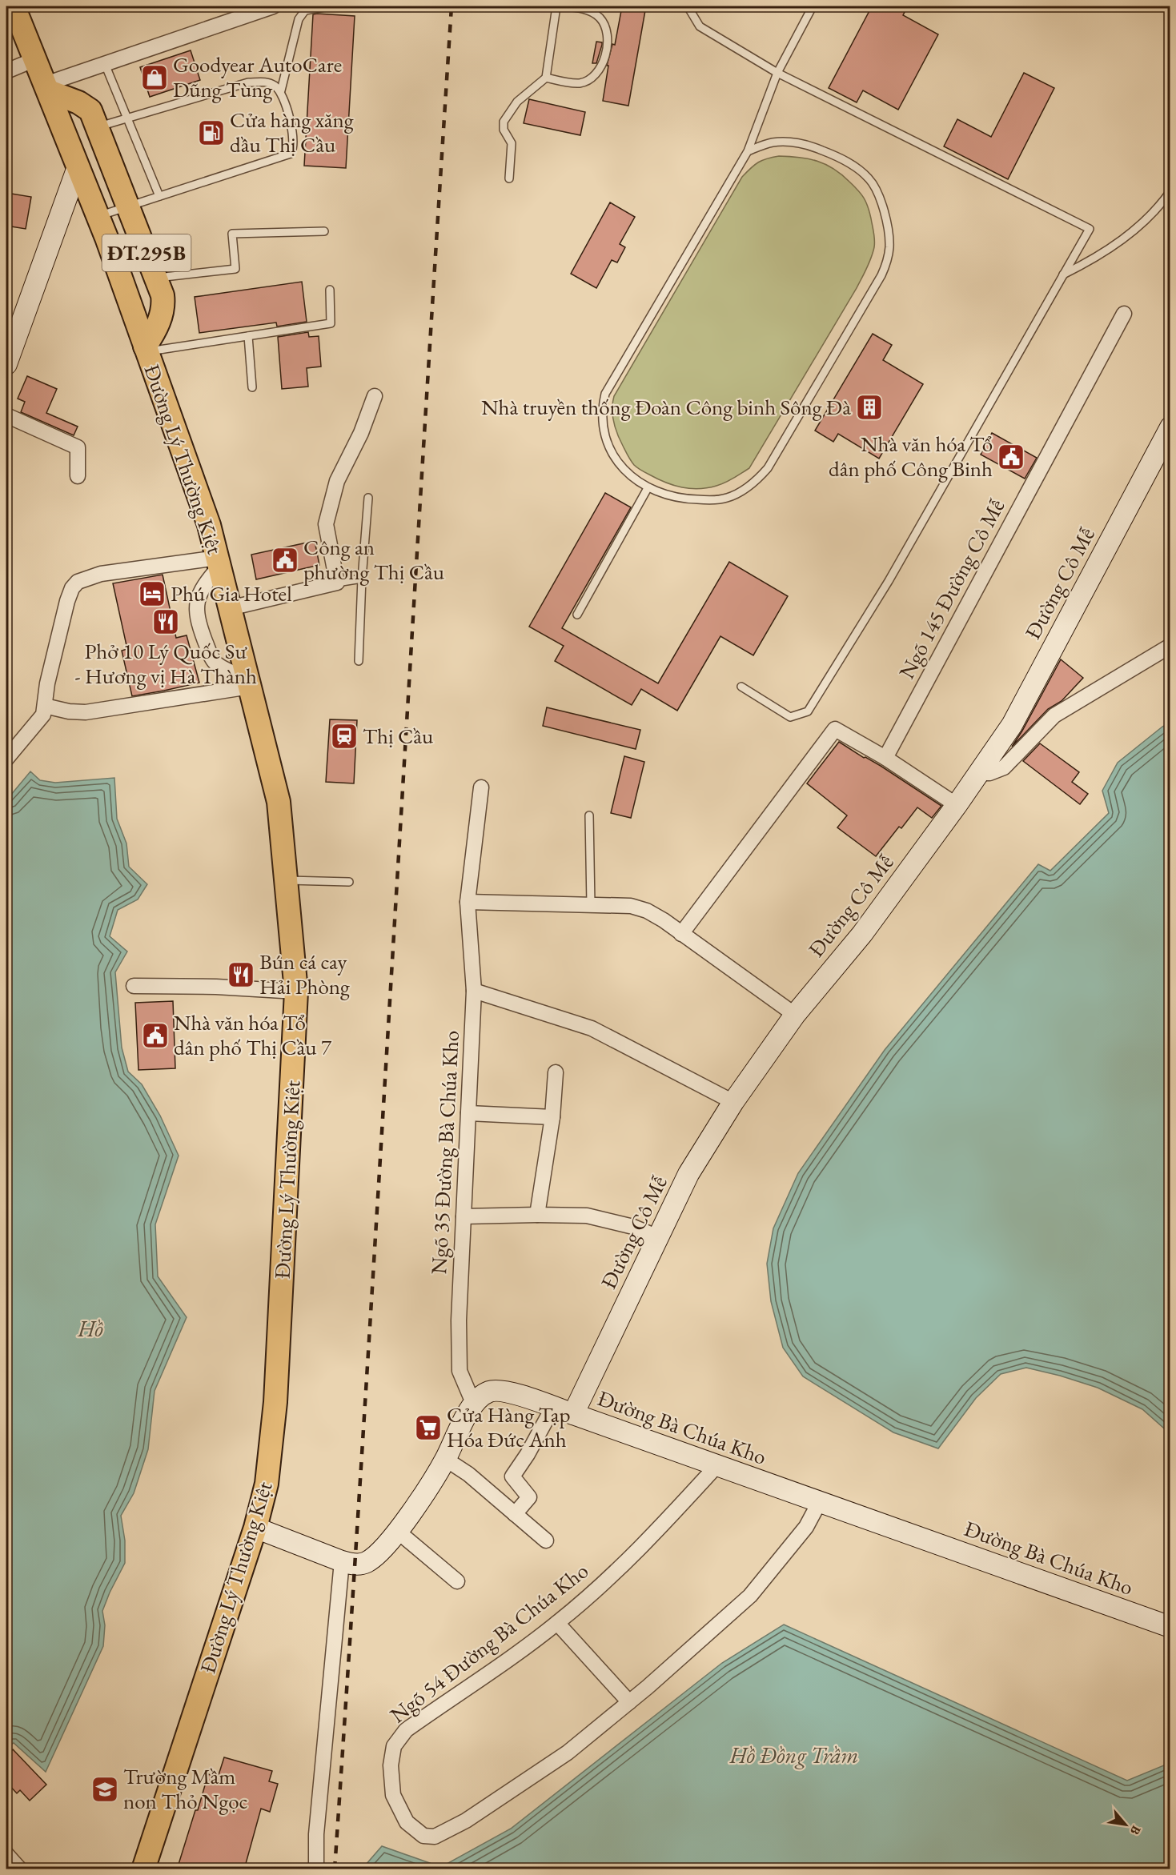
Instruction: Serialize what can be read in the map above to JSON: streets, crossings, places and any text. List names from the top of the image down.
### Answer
{
  "streets": {
    "main road": ["ĐT.295B", "Đường Lý Thường Kiệt"],
    "street": [
      "Đường Cô Mễ",
      "Ngõ 145 Đường Cô Mễ",
      "Ngõ 35 Đường Bà Chúa Kho",
      "Đường Bà Chúa Kho",
      "Ngõ 54 Đường Bà Chúa Kho"
    ]
  },
  "crossings": [
    ["ĐT.295B", "Đường Lý Thường Kiệt"],
    ["Đường Cô Mễ", "Đường Bà Chúa Kho"],
    ["Ngõ 35 Đường Bà Chúa Kho", "Đường Bà Chúa Kho"],
    ["Đường Bà Chúa Kho", "Ngõ 54 Đường Bà Chúa Kho"]
  ],
  "water": ["Hồ", "Hồ Đồng Trầm"],
  "places": {
    "shop": ["Goodyear AutoCare Dũng Tùng"],
    "fuel station": ["Cửa hàng xăng dầu Thị Cầu"],
    "building": ["Nhà truyền thống Đoàn Công binh Sông Đà"],
    "public building": ["Nhà văn hóa Tổ dân phố Công Binh", "Công an phường Thị Cầu", "Nhà văn hóa Tổ dân phố Thị Cầu 7"],
    "hotel": ["Phú Gia Hotel"],
    "restaurant": ["Phở 10 Lý Quốc Sư - Hương vị Hà Thành", "Bún cá cay Hải Phòng"],
    "station": ["Thị Cầu"],
    "supermarket": ["Cửa Hàng Tạp Hóa Đức Anh"],
    "school or university": ["Trường Mầm non Thỏ Ngọc"]
  },
  "north": "bottom right"
}
